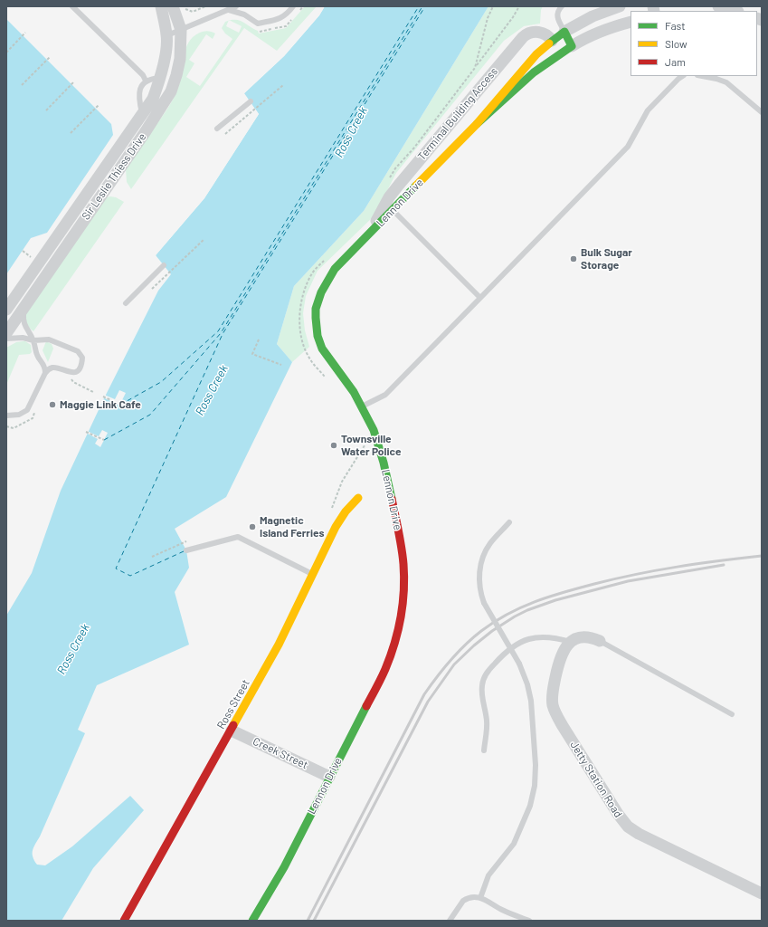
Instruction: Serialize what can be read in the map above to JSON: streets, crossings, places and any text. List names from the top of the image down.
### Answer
{
  "streets": {
    "street": [
      "Terminal Building Access",
      "Sir Leslie Thiess Drive",
      "Lennon Drive",
      "Ross Street",
      "Creek Street",
      "Jetty Station Road"
    ]
  },
  "crossings": [
    ["Terminal Building Access", "Lennon Drive"],
    ["Lennon Drive", "Creek Street"],
    ["Ross Street", "Creek Street"]
  ],
  "water": ["Ross Creek"],
  "places": [
    "Bulk Sugar Storage",
    "Maggie Link Cafe",
    "Townsville Water Police",
    "Magnetic Island Ferries"
  ],
  "legend": ["Fast", "Slow", "Jam"]
}
